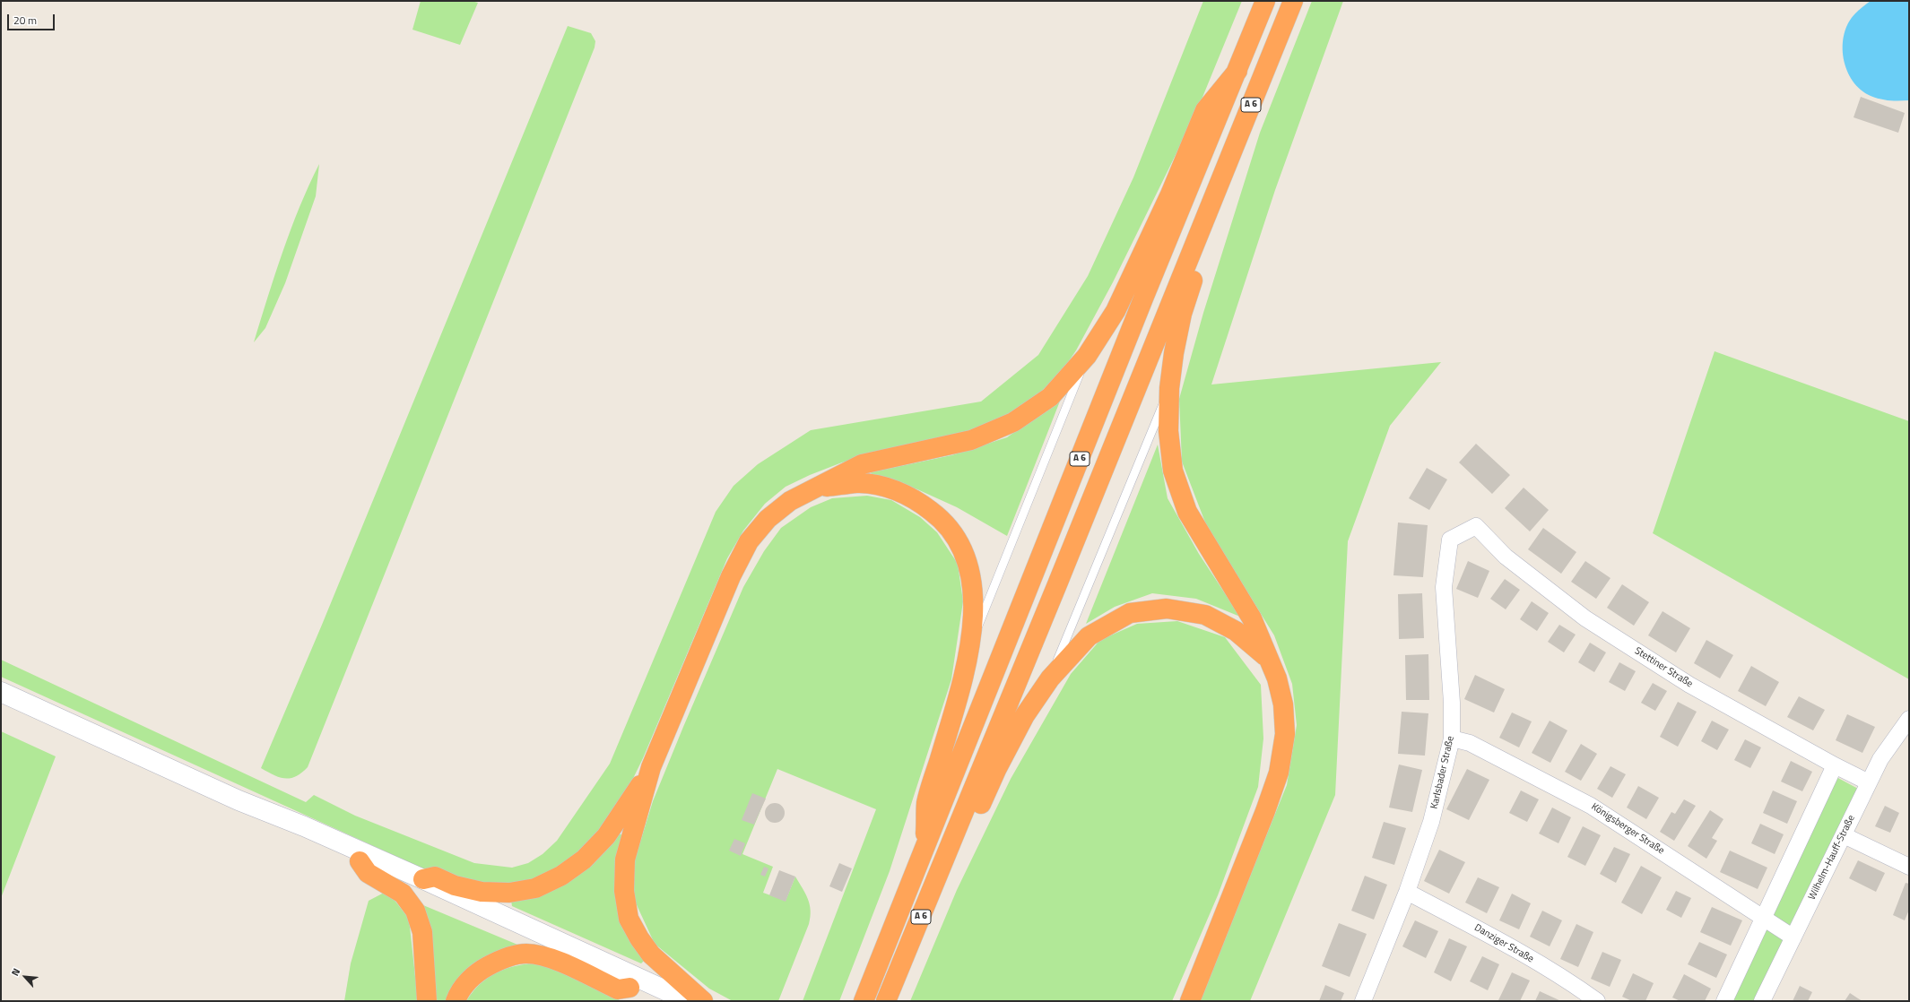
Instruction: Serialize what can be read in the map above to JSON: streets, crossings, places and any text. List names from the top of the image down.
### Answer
{
  "streets": {
    "highway": ["A 6"],
    "street": [
      "Stettiner Straße",
      "Karlsbader Straße",
      "Königsberger Straße",
      "Wilhelm-Hauff-Straße",
      "Danziger Straße"
    ]
  },
  "crossings": [
    ["Stettiner Straße", "Karlsbader Straße"],
    ["Stettiner Straße", "Wilhelm-Hauff-Straße"],
    ["Karlsbader Straße", "Königsberger Straße"],
    ["Karlsbader Straße", "Danziger Straße"],
    ["Königsberger Straße", "Wilhelm-Hauff-Straße"]
  ],
  "scale_bar": "20 m",
  "north": "top left"
}
